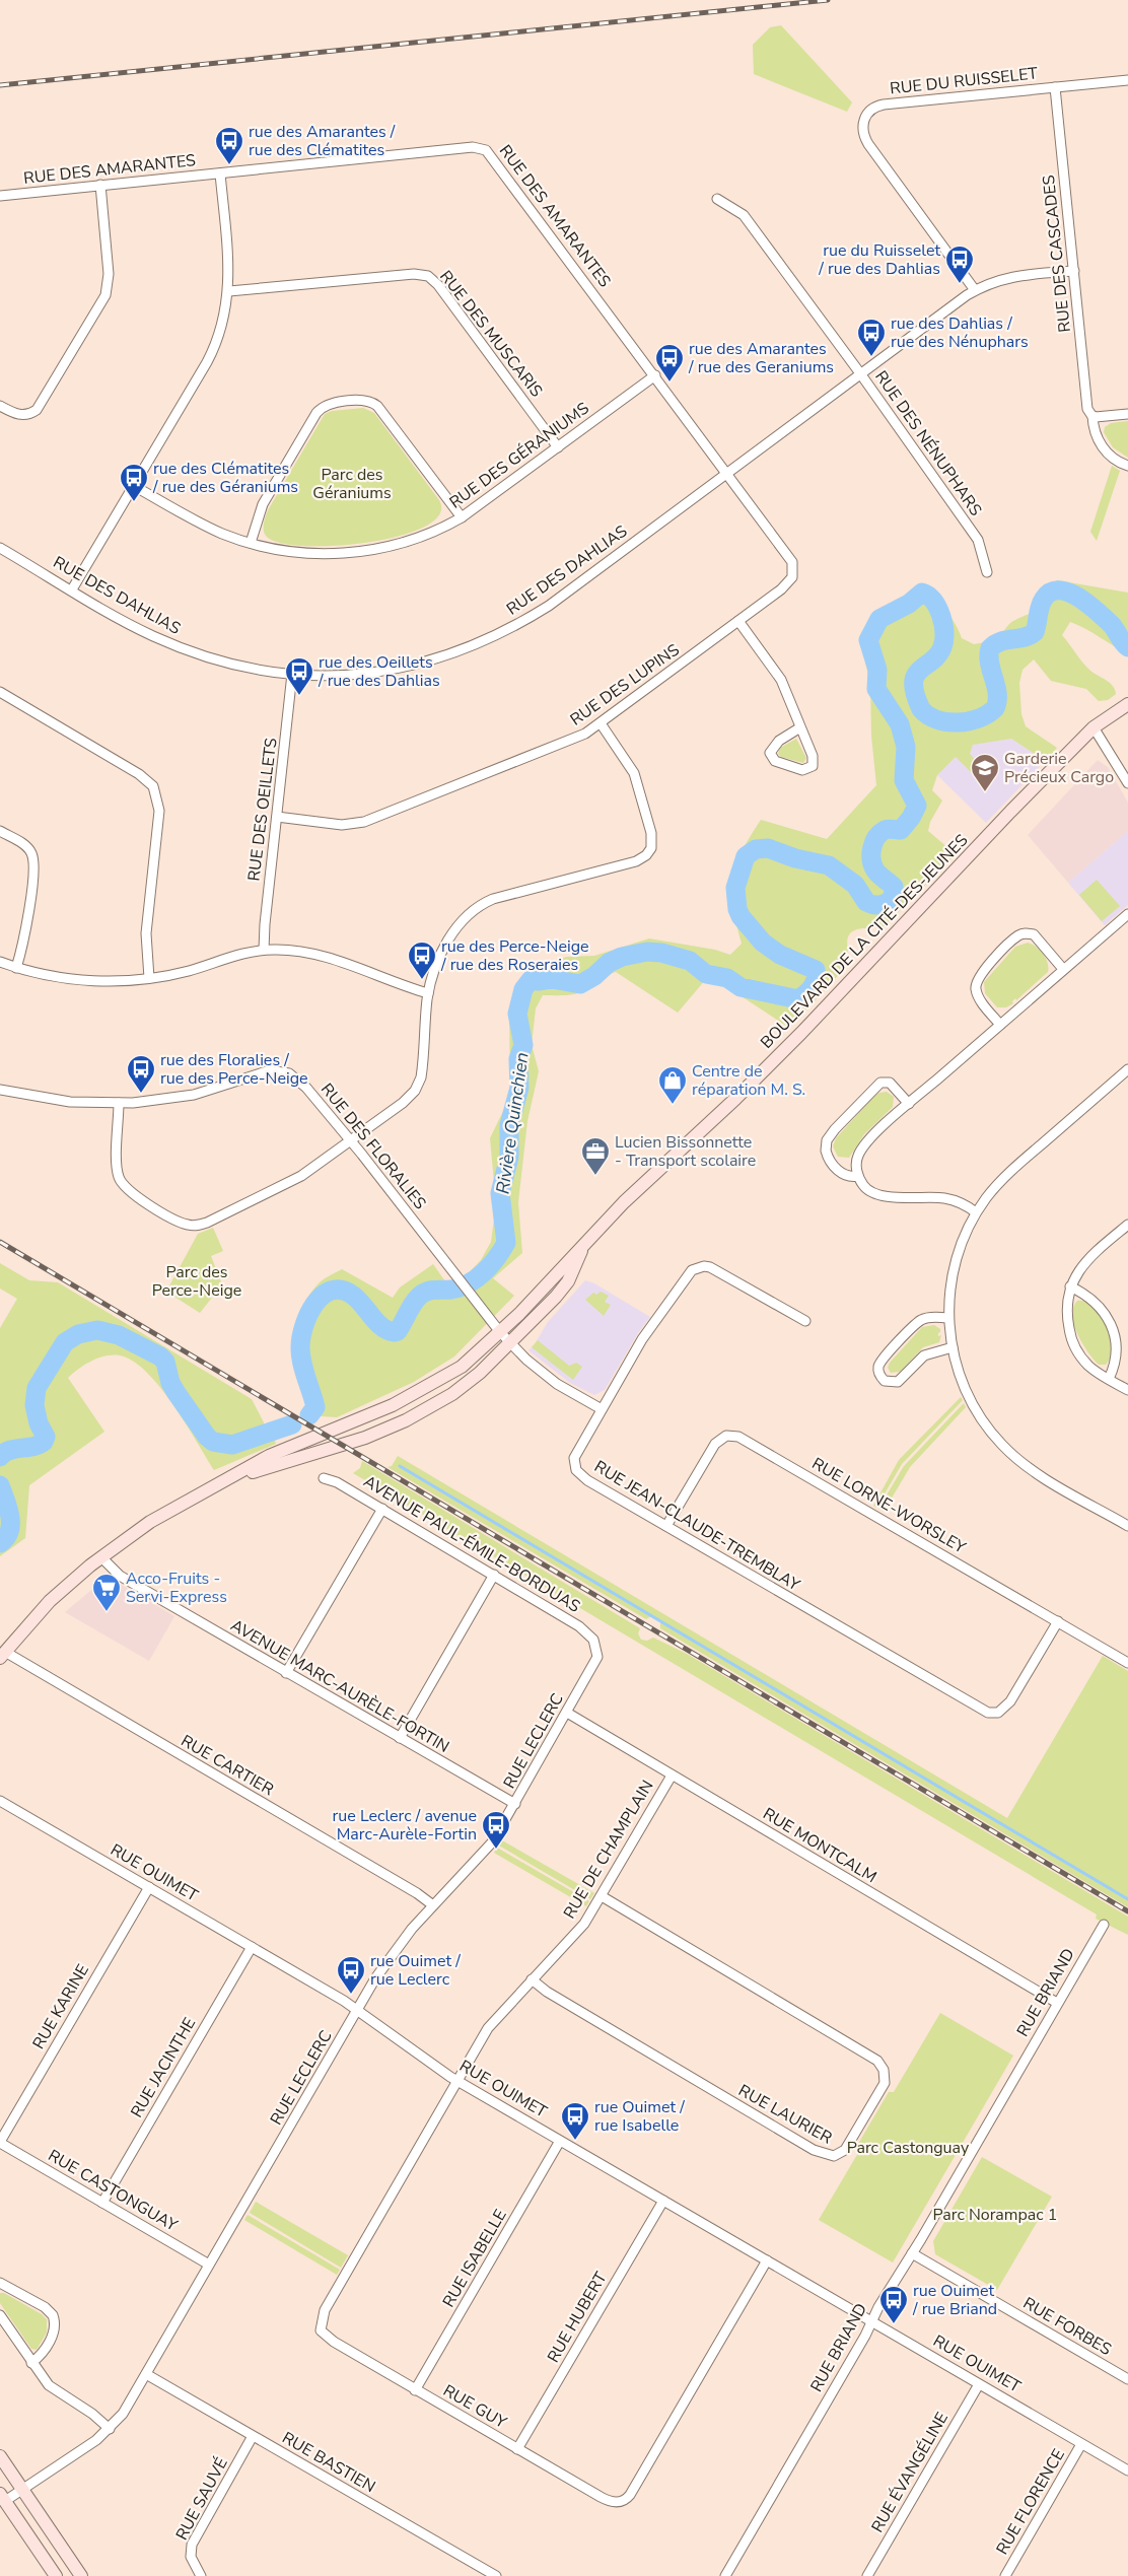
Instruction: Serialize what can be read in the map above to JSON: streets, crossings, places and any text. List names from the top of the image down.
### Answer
{
  "streets": {
    "main road": ["BOULEVARD DE LA CITÉ-DES-JEUNES"],
    "street": [
      "RUE DU RUISSELET",
      "RUE DES AMARANTES",
      "RUE DES CASCADES",
      "RUE DES MUSCARIS",
      "RUE DES NÉNUPHARS",
      "RUE DES GÉRANIUMS",
      "RUE DES DAHLIAS",
      "RUE DES LUPINS",
      "RUE DES OEILLETS",
      "RUE DES FLORALIES",
      "RUE LORNE-WORSLEY",
      "RUE JEAN-CLAUDE-TREMBLAY",
      "AVENUE PAUL-ÉMILE-BORDUAS",
      "AVENUE MARC-AURÈLE-FORTIN",
      "RUE LECLERC",
      "RUE CARTIER",
      "RUE MONTCALM",
      "RUE DE CHAMPLAIN",
      "RUE OUIMET",
      "RUE BRIAND",
      "RUE KARINE",
      "RUE JACINTHE",
      "RUE LAURIER",
      "RUE CASTONGUAY",
      "RUE ISABELLE",
      "RUE HUBERT",
      "RUE FORBES",
      "RUE GUY",
      "RUE BASTIEN",
      "RUE ÉVANGÉLINE",
      "RUE SAUVÉ",
      "RUE FLORENCE"
    ]
  },
  "crossings": [
    ["RUE DU RUISSELET", "RUE DES CASCADES"],
    ["RUE DU RUISSELET", "RUE DES DAHLIAS"],
    ["RUE DES AMARANTES", "RUE DES GÉRANIUMS"],
    ["RUE DES AMARANTES", "RUE DES DAHLIAS"],
    ["RUE DES AMARANTES", "RUE DES LUPINS"],
    ["RUE DES CASCADES", "RUE DES DAHLIAS"],
    ["RUE DES MUSCARIS", "RUE DES GÉRANIUMS"],
    ["RUE DES NÉNUPHARS", "RUE DES DAHLIAS"],
    ["RUE DES DAHLIAS", "RUE DES LUPINS"],
    ["RUE DES DAHLIAS", "RUE DES OEILLETS"],
    ["RUE DES LUPINS", "RUE DES OEILLETS"],
    ["BOULEVARD DE LA CITÉ-DES-JEUNES", "RUE DES FLORALIES"],
    ["BOULEVARD DE LA CITÉ-DES-JEUNES", "AVENUE MARC-AURÈLE-FORTIN"],
    ["BOULEVARD DE LA CITÉ-DES-JEUNES", "RUE CARTIER"],
    ["RUE DES FLORALIES", "RUE JEAN-CLAUDE-TREMBLAY"],
    ["RUE LORNE-WORSLEY", "RUE JEAN-CLAUDE-TREMBLAY"],
    ["AVENUE PAUL-ÉMILE-BORDUAS", "RUE LECLERC"],
    ["AVENUE MARC-AURÈLE-FORTIN", "RUE LECLERC"],
    ["RUE LECLERC", "RUE CARTIER"],
    ["RUE LECLERC", "RUE MONTCALM"],
    ["RUE LECLERC", "RUE OUIMET"],
    ["RUE LECLERC", "RUE CASTONGUAY"],
    ["RUE LECLERC", "RUE BASTIEN"],
    ["RUE MONTCALM", "RUE DE CHAMPLAIN"],
    ["RUE MONTCALM", "RUE BRIAND"],
    ["RUE DE CHAMPLAIN", "RUE OUIMET"],
    ["RUE DE CHAMPLAIN", "RUE LAURIER"],
    ["RUE DE CHAMPLAIN", "RUE GUY"],
    ["RUE OUIMET", "RUE BRIAND"],
    ["RUE OUIMET", "RUE KARINE"],
    ["RUE OUIMET", "RUE JACINTHE"],
    ["RUE OUIMET", "RUE ISABELLE"],
    ["RUE OUIMET", "RUE HUBERT"],
    ["RUE OUIMET", "RUE GUY"],
    ["RUE OUIMET", "RUE ÉVANGÉLINE"],
    ["RUE OUIMET", "RUE FLORENCE"],
    ["RUE BRIAND", "RUE FORBES"],
    ["RUE KARINE", "RUE CASTONGUAY"],
    ["RUE JACINTHE", "RUE CASTONGUAY"],
    ["RUE ISABELLE", "RUE GUY"],
    ["RUE HUBERT", "RUE GUY"],
    ["RUE BASTIEN", "RUE SAUVÉ"]
  ],
  "water": ["Rivière Quinchien"],
  "parks": [
    "Parc des Géraniums",
    "Parc des Perce-Neige",
    "Parc Castonguay",
    "Parc Norampac 1"
  ],
  "places": {
    "bus stop": [
      "rue des Amarantes / rue des Clématites",
      "rue du Ruisselet / rue des Dahlias",
      "rue des Dahlias / rue des Nénuphars",
      "rue des Amarantes / rue des Geraniums",
      "rue des Clématites / rue des Géraniums",
      "rue des Oeillets / rue des Dahlias",
      "rue des Perce-Neige / rue des Roseraies",
      "rue des Floralies / rue des Perce-Neige",
      "rue Leclerc / avenue Marc-Aurèle-Fortin",
      "rue Ouimet / rue Leclerc",
      "rue Ouimet / rue Isabelle",
      "rue Ouimet / rue Briand"
    ],
    "school or university": ["Garderie Précieux Cargo"],
    "shop": ["Centre de réparation M. S."],
    "office": ["Lucien Bissonnette - Transport scolaire"],
    "supermarket": ["Acco-Fruits - Servi-Express"]
  }
}
